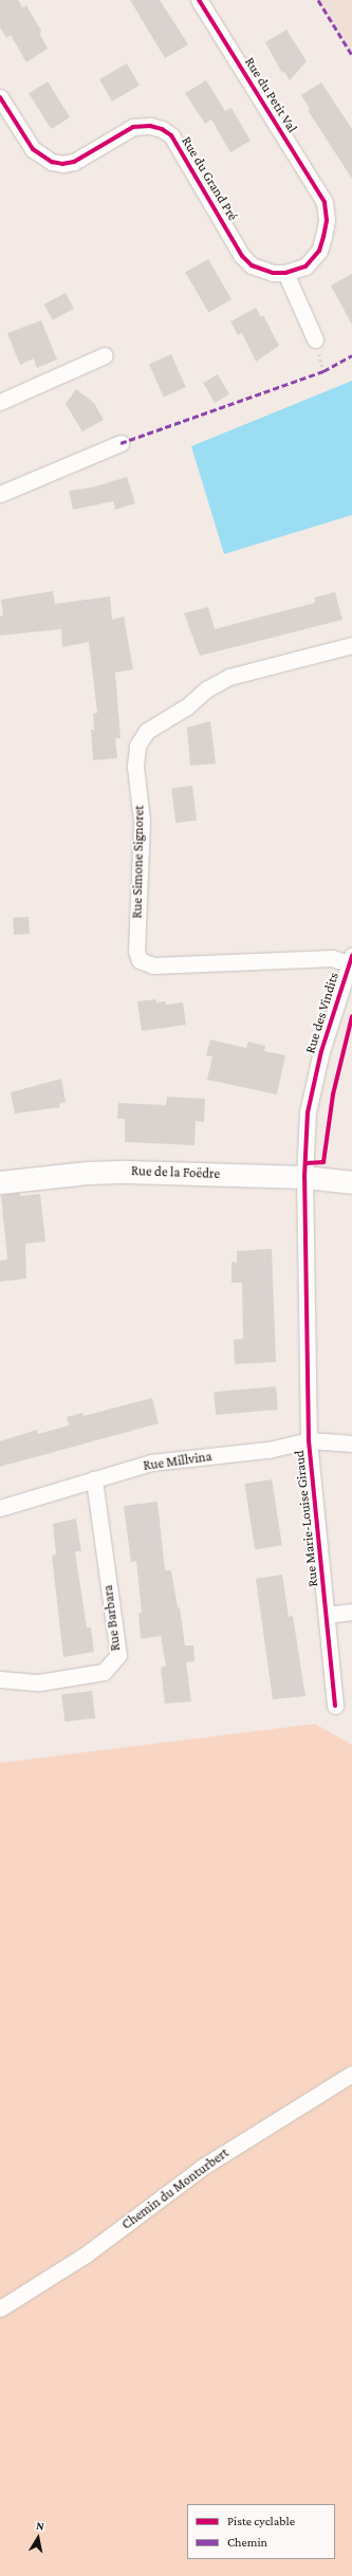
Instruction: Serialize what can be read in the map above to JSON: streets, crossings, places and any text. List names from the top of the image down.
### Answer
{
  "streets": {
    "street": [
      "Rue du Petit Val",
      "Rue du Grand Pré",
      "Rue Simone Signoret",
      "Rue des Vindits",
      "Rue de la Foëdre",
      "Rue Millvina",
      "Rue Marie-Louise Giraud",
      "Rue Barbara",
      "Chemin du Monturbert"
    ]
  },
  "crossings": [
    ["Rue du Petit Val", "Rue du Grand Pré"],
    ["Rue Simone Signoret", "Rue des Vindits"],
    ["Rue des Vindits", "Rue de la Foëdre"],
    ["Rue des Vindits", "Rue Marie-Louise Giraud"],
    ["Rue de la Foëdre", "Rue Marie-Louise Giraud"],
    ["Rue Millvina", "Rue Marie-Louise Giraud"],
    ["Rue Millvina", "Rue Barbara"]
  ],
  "legend": ["Piste cyclable", "Chemin"],
  "north": "top"
}
